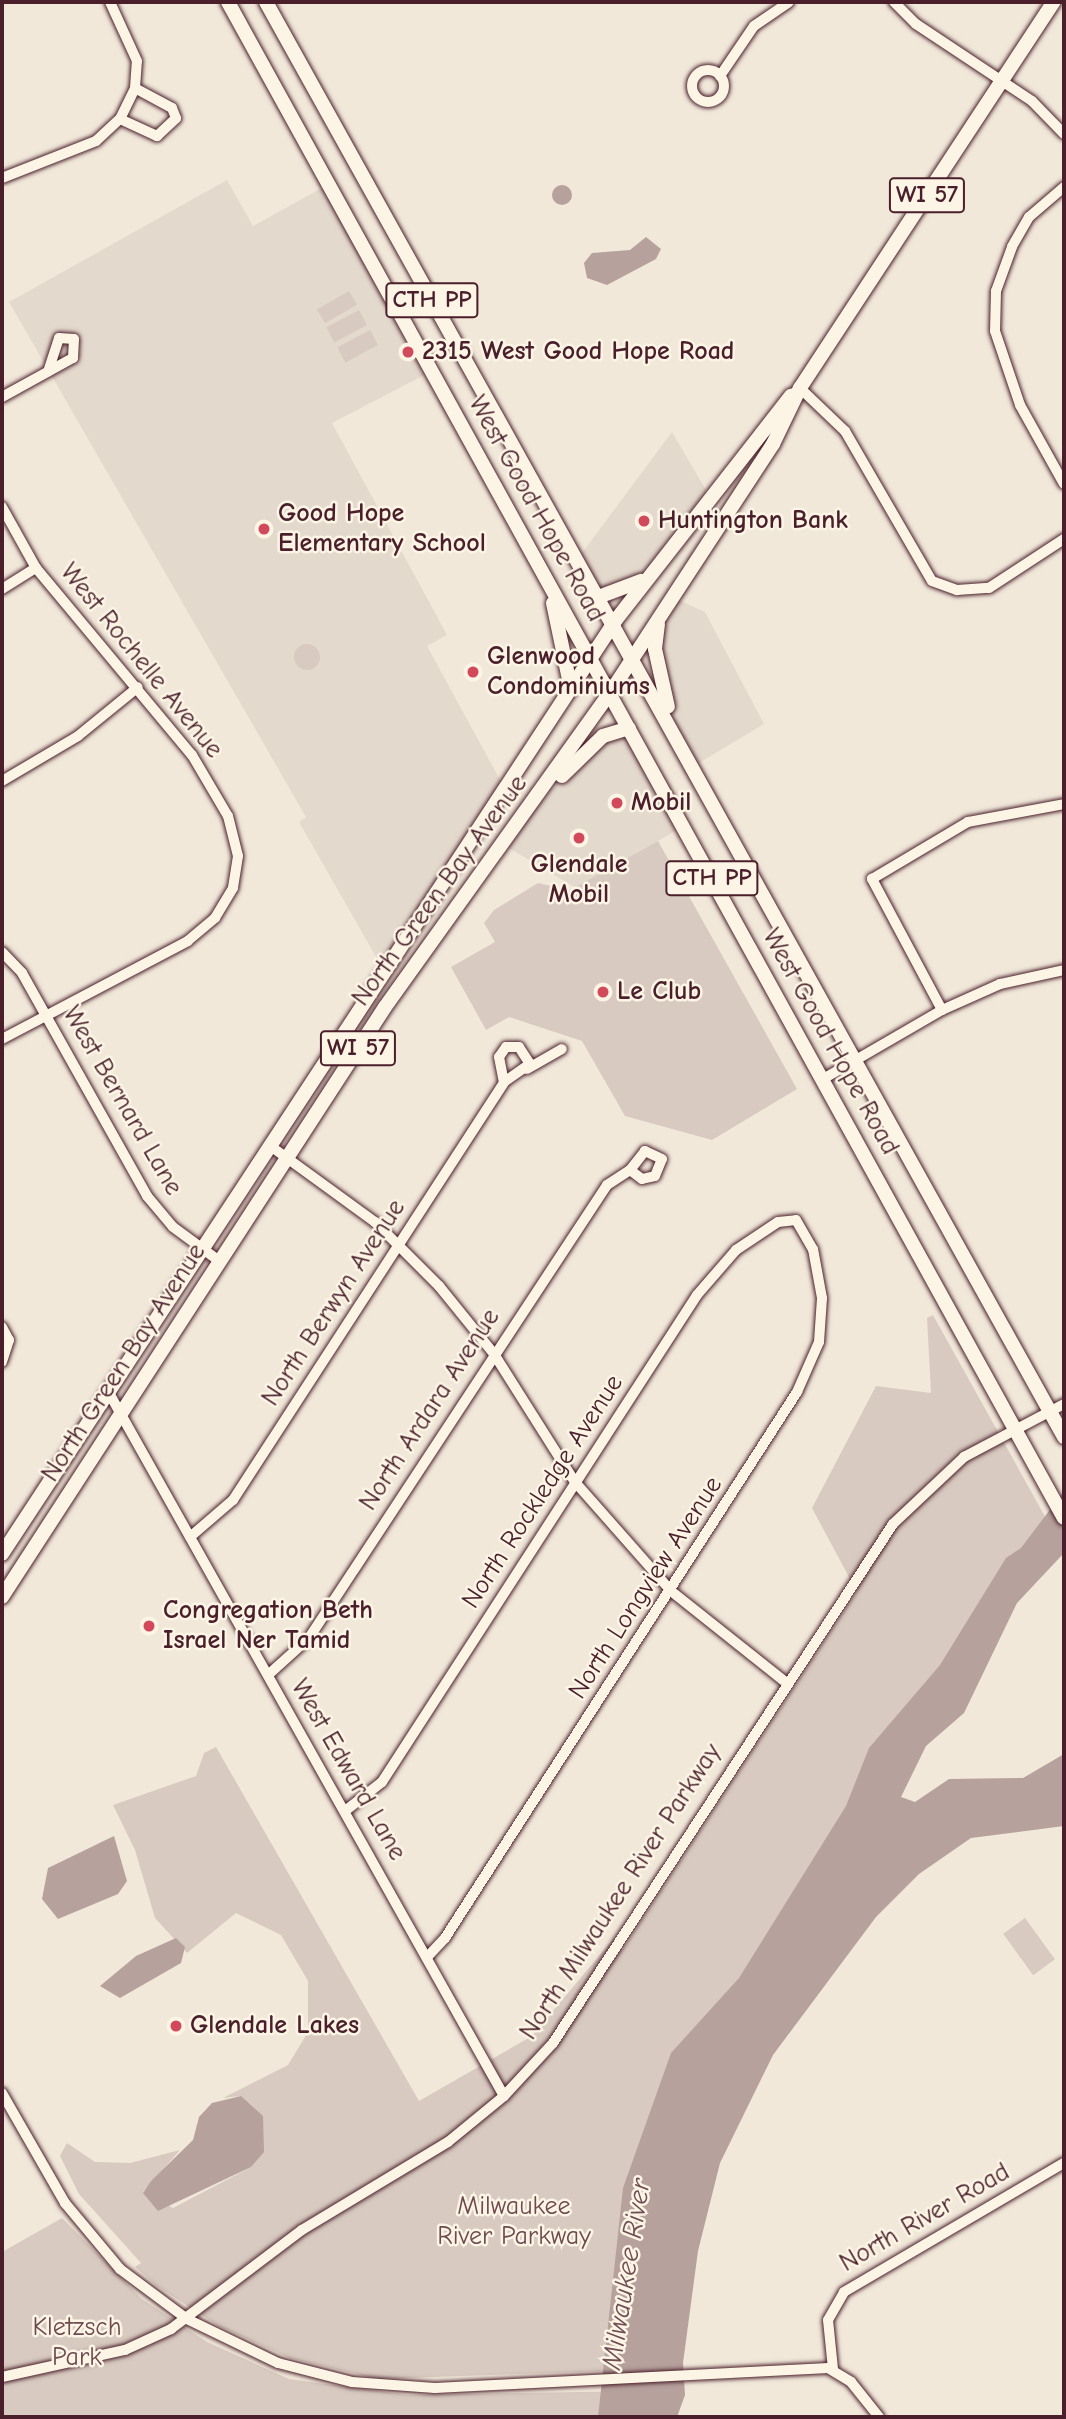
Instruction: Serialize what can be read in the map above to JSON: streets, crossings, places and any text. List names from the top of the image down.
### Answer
{
  "streets": {
    "main road": [
      "WI 57",
      "CTH PP",
      "West Good Hope Road",
      "North Green Bay Avenue"
    ],
    "street": [
      "West Rochelle Avenue",
      "West Bernard Lane",
      "North Berwyn Avenue",
      "North Ardara Avenue",
      "North Rockledge Avenue",
      "North Longview Avenue",
      "West Edward Lane",
      "North Milwaukee River Parkway",
      "North River Road"
    ]
  },
  "crossings": [
    ["West Good Hope Road", "North Green Bay Avenue"],
    ["West Good Hope Road", "North Milwaukee River Parkway"],
    ["West Rochelle Avenue", "West Bernard Lane"],
    ["North Green Bay Avenue", "West Bernard Lane"],
    ["North Green Bay Avenue", "West Edward Lane"],
    ["North Berwyn Avenue", "West Edward Lane"],
    ["North Ardara Avenue", "West Edward Lane"],
    ["North Rockledge Avenue", "North Longview Avenue"],
    ["North Rockledge Avenue", "West Edward Lane"],
    ["North Longview Avenue", "West Edward Lane"],
    ["West Edward Lane", "North Milwaukee River Parkway"]
  ],
  "water": ["Milwaukee River"],
  "parks": ["Milwaukee River Parkway", "Kletzsch Park"],
  "places": [
    "2315 West Good Hope Road",
    "Huntington Bank",
    "Good Hope Elementary School",
    "Glenwood Condominiums",
    "Mobil",
    "Glendale Mobil",
    "Le Club",
    "Congregation Beth Israel Ner Tamid",
    "Glendale Lakes"
  ]
}
